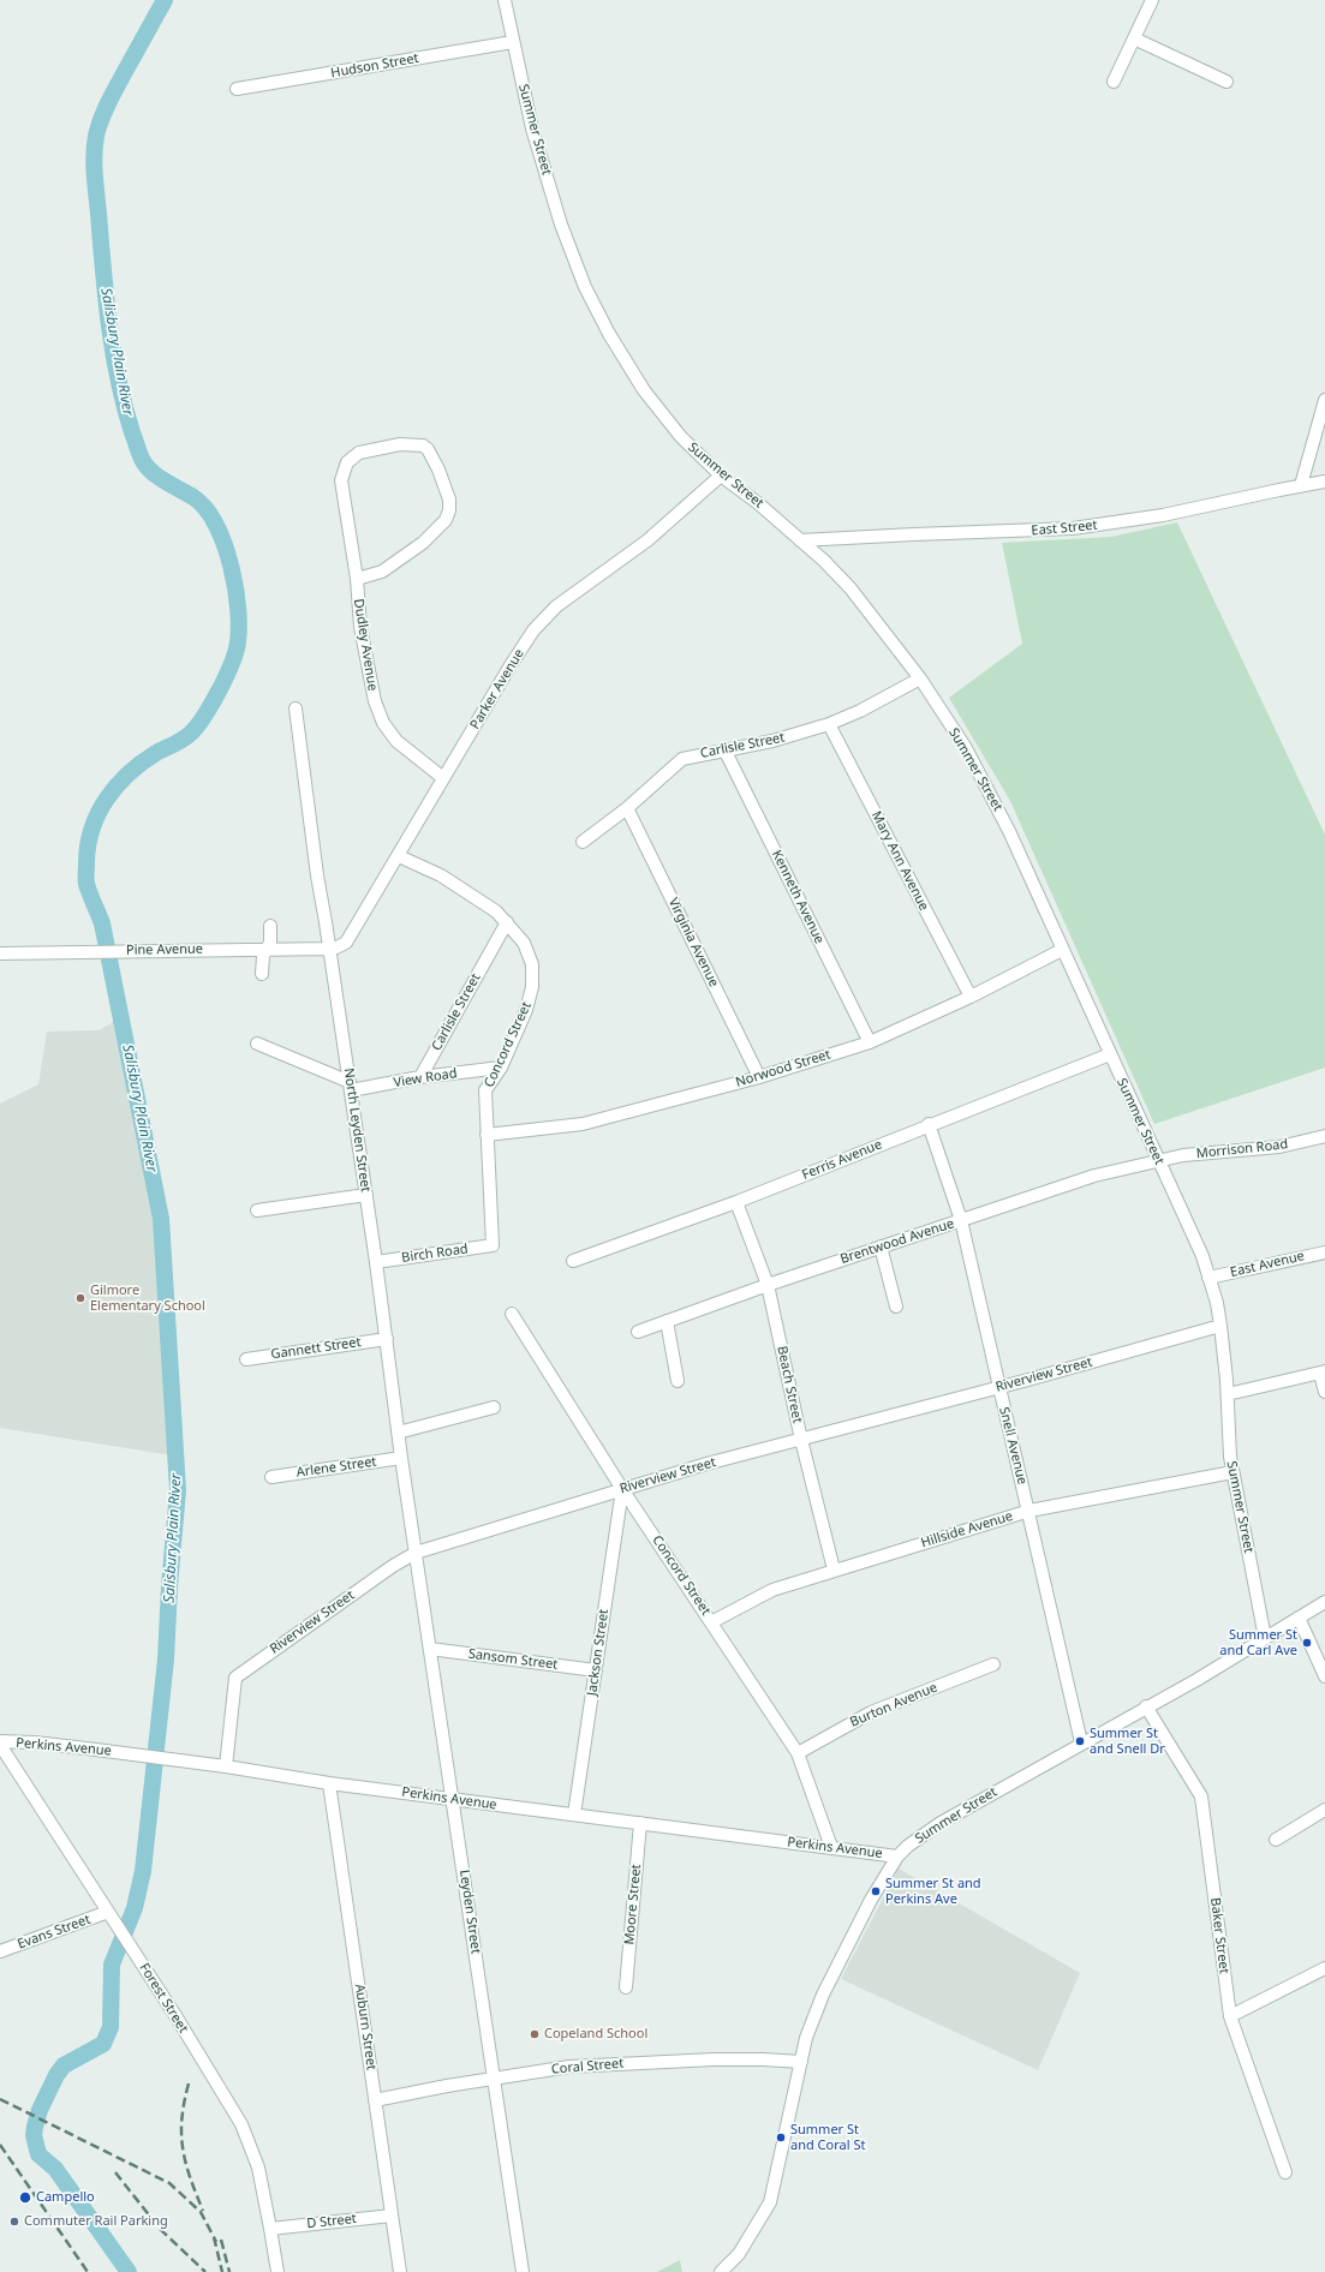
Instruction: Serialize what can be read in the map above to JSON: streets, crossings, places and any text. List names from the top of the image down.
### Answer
{
  "streets": {
    "street": [
      "Hudson Street",
      "Summer Street",
      "East Street",
      "Dudley Avenue",
      "Parker Avenue",
      "Carlisle Street",
      "Mary Ann Avenue",
      "Kenneth Avenue",
      "Virginia Avenue",
      "Pine Avenue",
      "Concord Street",
      "Norwood Street",
      "View Road",
      "North Leyden Street",
      "Morrison Road",
      "Ferris Avenue",
      "Brentwood Avenue",
      "Birch Road",
      "East Avenue",
      "Gannett Street",
      "Riverview Street",
      "Beach Street",
      "Snell Avenue",
      "Arlene Street",
      "Hillside Avenue",
      "Jackson Street",
      "Sansom Street",
      "Burton Avenue",
      "Perkins Avenue",
      "Moore Street",
      "Leyden Street",
      "Evans Street",
      "Baker Street",
      "Forest Street",
      "Auburn Street",
      "Coral Street",
      "D Street"
    ]
  },
  "crossings": [
    ["Hudson Street", "Summer Street"],
    ["Summer Street", "East Street"],
    ["Summer Street", "Parker Avenue"],
    ["Summer Street", "Carlisle Street"],
    ["Summer Street", "Norwood Street"],
    ["Summer Street", "Morrison Road"],
    ["Summer Street", "Ferris Avenue"],
    ["Summer Street", "Brentwood Avenue"],
    ["Summer Street", "East Avenue"],
    ["Summer Street", "Riverview Street"],
    ["Summer Street", "Snell Avenue"],
    ["Summer Street", "Hillside Avenue"],
    ["Summer Street", "Perkins Avenue"],
    ["Summer Street", "Baker Street"],
    ["Summer Street", "Coral Street"],
    ["Dudley Avenue", "Parker Avenue"],
    ["Parker Avenue", "Pine Avenue"],
    ["Parker Avenue", "Concord Street"],
    ["Parker Avenue", "North Leyden Street"],
    ["Carlisle Street", "Mary Ann Avenue"],
    ["Carlisle Street", "Kenneth Avenue"],
    ["Carlisle Street", "Virginia Avenue"],
    ["Carlisle Street", "Concord Street"],
    ["Carlisle Street", "View Road"],
    ["Mary Ann Avenue", "Norwood Street"],
    ["Kenneth Avenue", "Norwood Street"],
    ["Virginia Avenue", "Norwood Street"],
    ["Pine Avenue", "North Leyden Street"],
    ["Concord Street", "Norwood Street"],
    ["Concord Street", "View Road"],
    ["Concord Street", "Birch Road"],
    ["Concord Street", "Riverview Street"],
    ["Concord Street", "Hillside Avenue"],
    ["Concord Street", "Jackson Street"],
    ["Concord Street", "Burton Avenue"],
    ["Concord Street", "Perkins Avenue"],
    ["View Road", "North Leyden Street"],
    ["North Leyden Street", "Birch Road"],
    ["North Leyden Street", "Gannett Street"],
    ["North Leyden Street", "Riverview Street"],
    ["North Leyden Street", "Arlene Street"],
    ["North Leyden Street", "Leyden Street"],
    ["Morrison Road", "Brentwood Avenue"],
    ["Ferris Avenue", "Beach Street"],
    ["Ferris Avenue", "Snell Avenue"],
    ["Brentwood Avenue", "Beach Street"],
    ["Brentwood Avenue", "Snell Avenue"],
    ["Riverview Street", "Beach Street"],
    ["Riverview Street", "Snell Avenue"],
    ["Riverview Street", "Jackson Street"],
    ["Riverview Street", "Perkins Avenue"],
    ["Riverview Street", "Leyden Street"],
    ["Beach Street", "Hillside Avenue"],
    ["Snell Avenue", "Hillside Avenue"],
    ["Jackson Street", "Sansom Street"],
    ["Jackson Street", "Perkins Avenue"],
    ["Sansom Street", "Leyden Street"],
    ["Perkins Avenue", "Moore Street"],
    ["Perkins Avenue", "Leyden Street"],
    ["Perkins Avenue", "Forest Street"],
    ["Perkins Avenue", "Auburn Street"],
    ["Leyden Street", "Coral Street"],
    ["Evans Street", "Forest Street"],
    ["Forest Street", "D Street"],
    ["Auburn Street", "Coral Street"],
    ["Auburn Street", "D Street"]
  ],
  "water": ["Salisbury Plain River"],
  "places": [
    "Gilmore Elementary School",
    "Summer St and Carl Ave",
    "Summer St and Snell Dr",
    "Summer St and Perkins Ave",
    "Copeland School",
    "Summer St and Coral St",
    "Campello",
    "Commuter Rail Parking"
  ]
}
